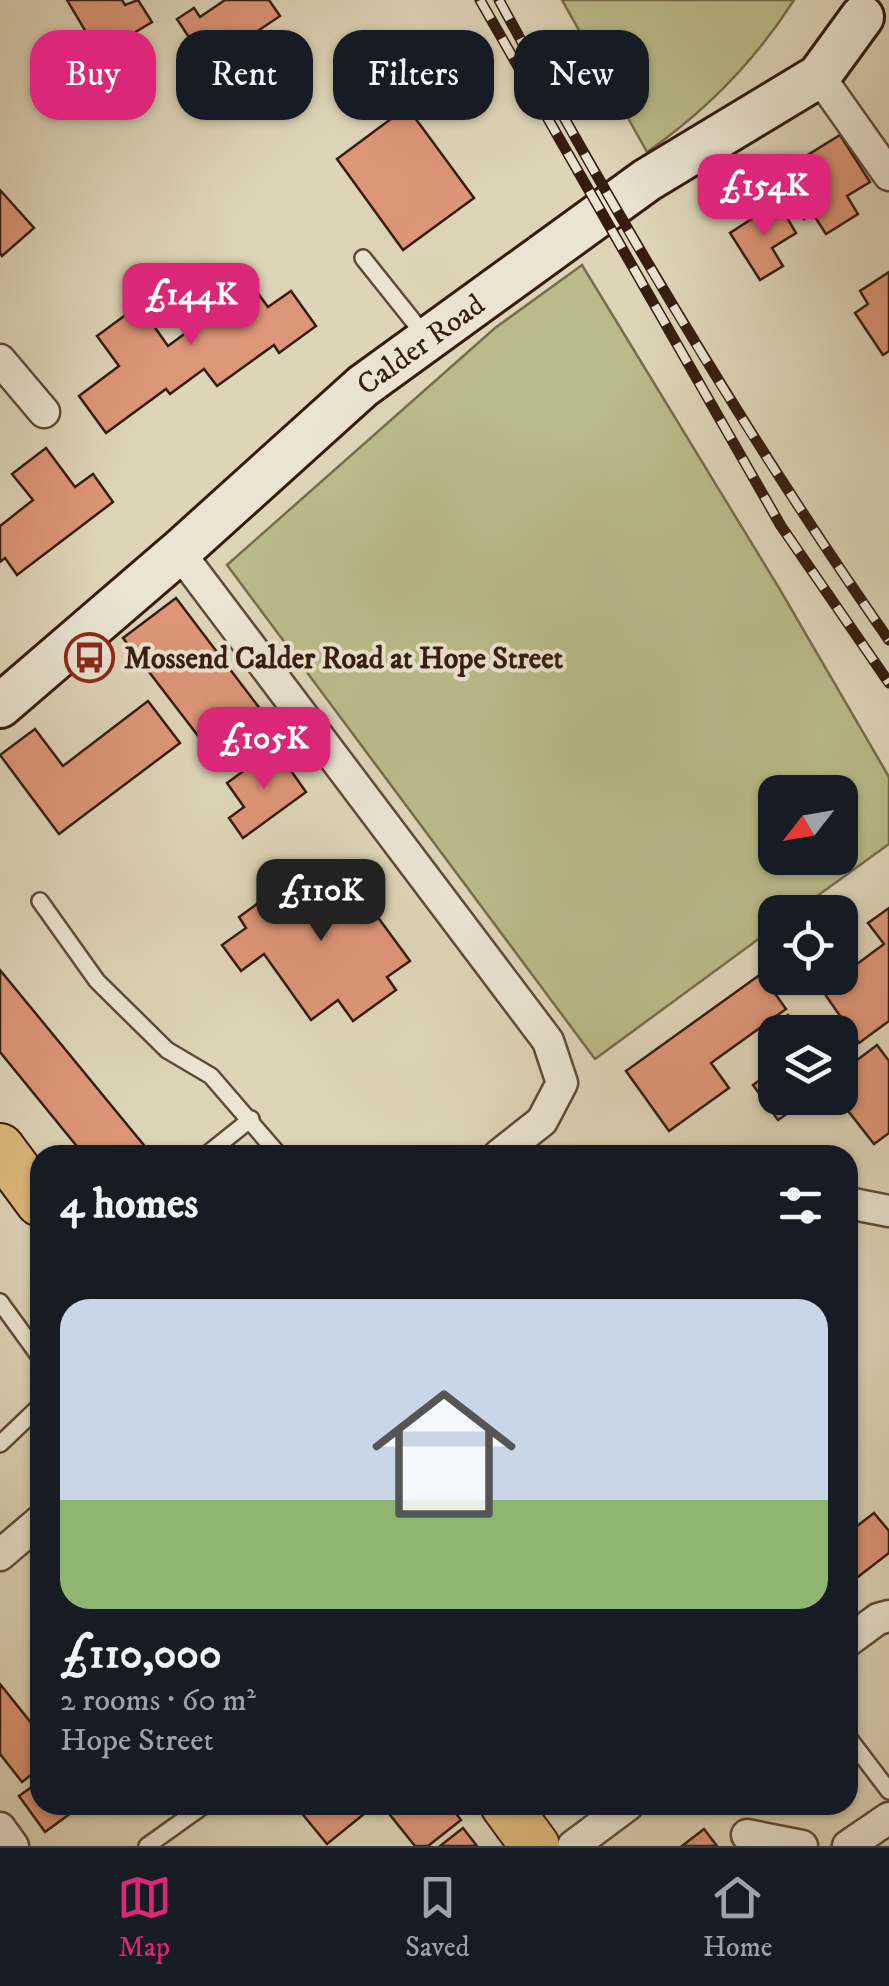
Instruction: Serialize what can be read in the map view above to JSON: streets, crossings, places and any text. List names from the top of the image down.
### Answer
{
  "streets": {
    "main road": ["Calder Road"]
  },
  "places": {
    "bus stop": ["Mossend Calder Road at Hope Street"]
  },
  "north": "bottom left",
  "page": {
    "chip": [
      "Buy",
      "Rent",
      "Filters",
      "New"
    ],
    "price": [
      "£154K",
      "£144K",
      "£105K",
      "£110K"
    ],
    "heading": "4 homes",
    "list": [
      {
        "name": "£110,000",
        "note": "2 rooms · 60 m² · Hope Street"
      }
    ],
    "tabs": ["Map", "Saved", "Home"]
  }
}
